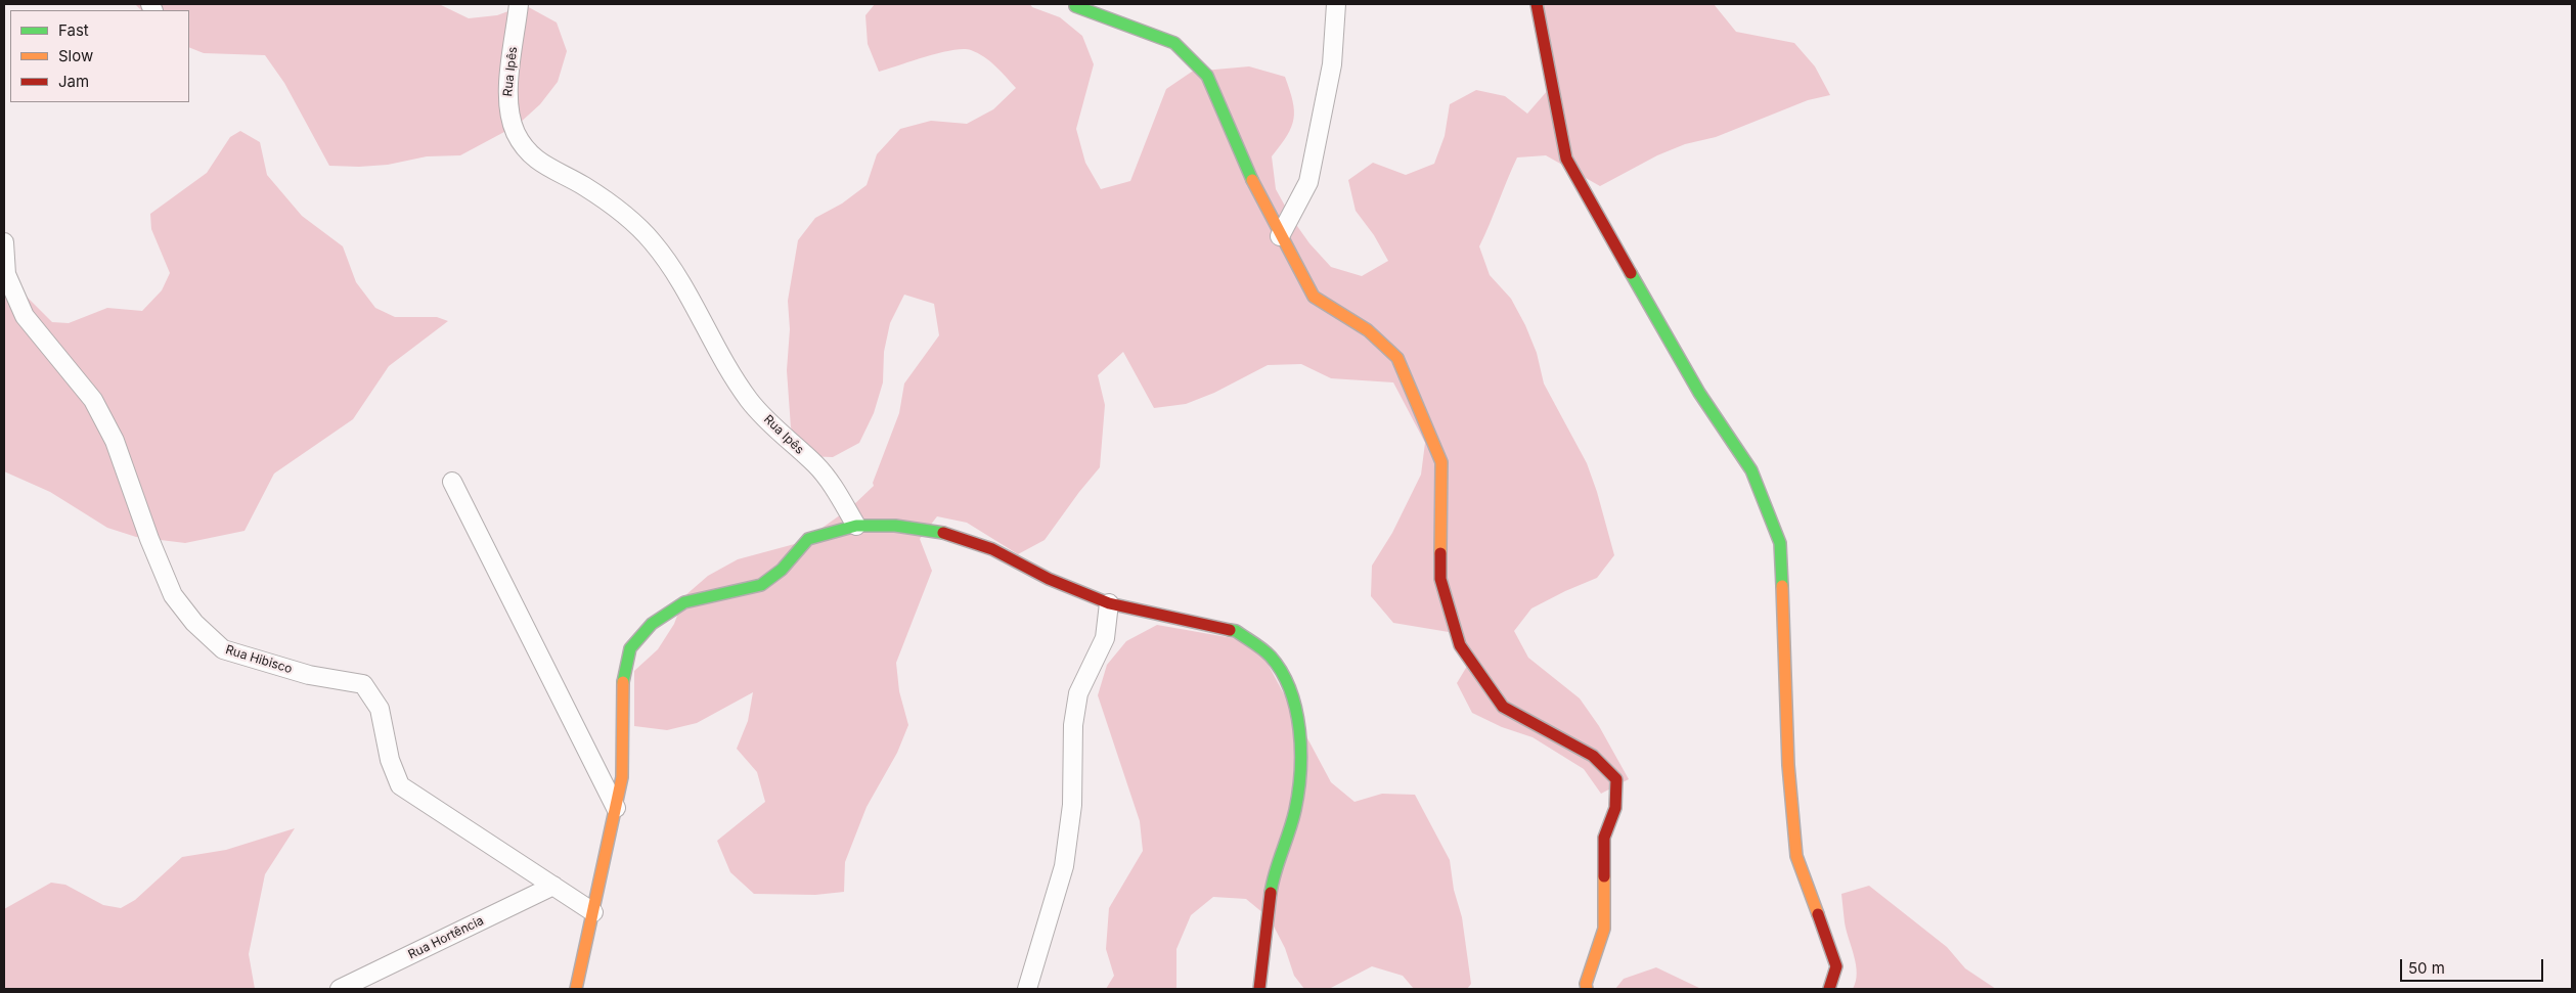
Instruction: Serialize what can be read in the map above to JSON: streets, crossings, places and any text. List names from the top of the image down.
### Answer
{
  "streets": {
    "street": ["Rua Ipês", "Rua Hibisco", "Rua Hortência"]
  },
  "crossings": [
    ["Rua Hibisco", "Rua Hortência"]
  ],
  "legend": ["Fast", "Slow", "Jam"],
  "scale_bar": "50 m"
}
